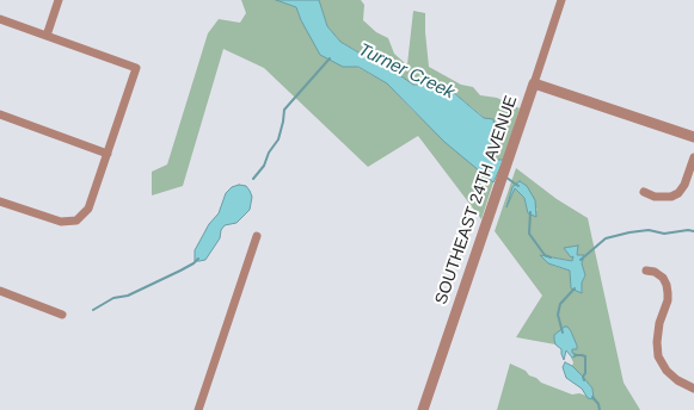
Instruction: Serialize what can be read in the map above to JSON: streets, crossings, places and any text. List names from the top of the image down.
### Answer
{
  "streets": {
    "street": ["SOUTHEAST 24TH AVENUE"]
  },
  "water": ["Turner Creek"]
}
